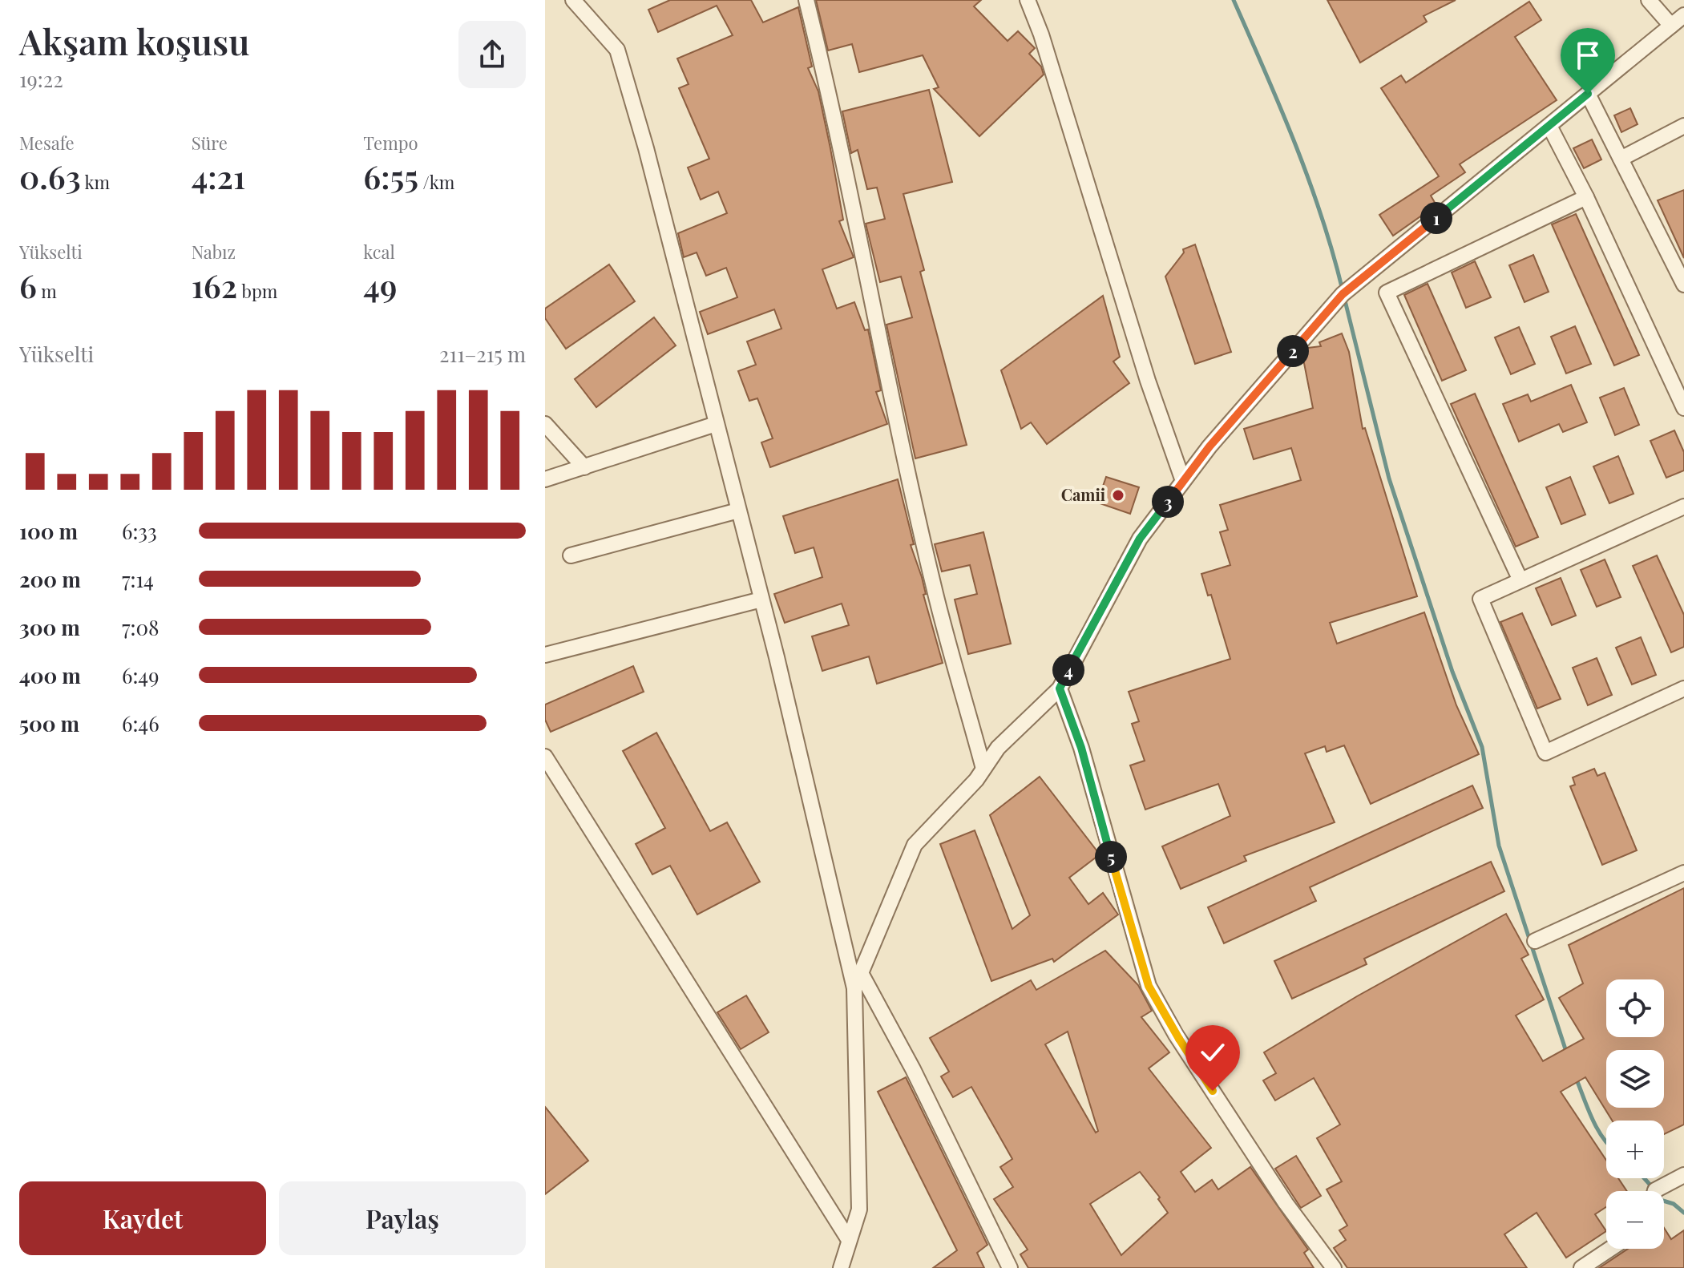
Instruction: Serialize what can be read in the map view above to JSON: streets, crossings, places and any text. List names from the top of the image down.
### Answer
{
  "places": ["Camii"],
  "page": {
    "heading": ["Akşam koşusu", "19:22"],
    "stats": [
      ["Mesafe", "0.63 km"],
      ["Süre", "4:21"],
      ["Tempo", "6:55 /km"],
      ["Yükselti", "6 m"],
      ["Nabız", "162 bpm"],
      ["kcal", "49"]
    ],
    "pins": [
      "1",
      "2",
      "3",
      "4",
      "5"
    ],
    "chart": ["Yükselti", "211–215 m"],
    "list": [
      {
        "name": "100 m",
        "note": "6:33"
      },
      {
        "name": "200 m",
        "note": "7:14"
      },
      {
        "name": "300 m",
        "note": "7:08"
      },
      {
        "name": "400 m",
        "note": "6:49"
      },
      {
        "name": "500 m",
        "note": "6:46"
      }
    ],
    "map_buttons": ["+", "−"],
    "buttons": ["Kaydet", "Paylaş"]
  }
}
